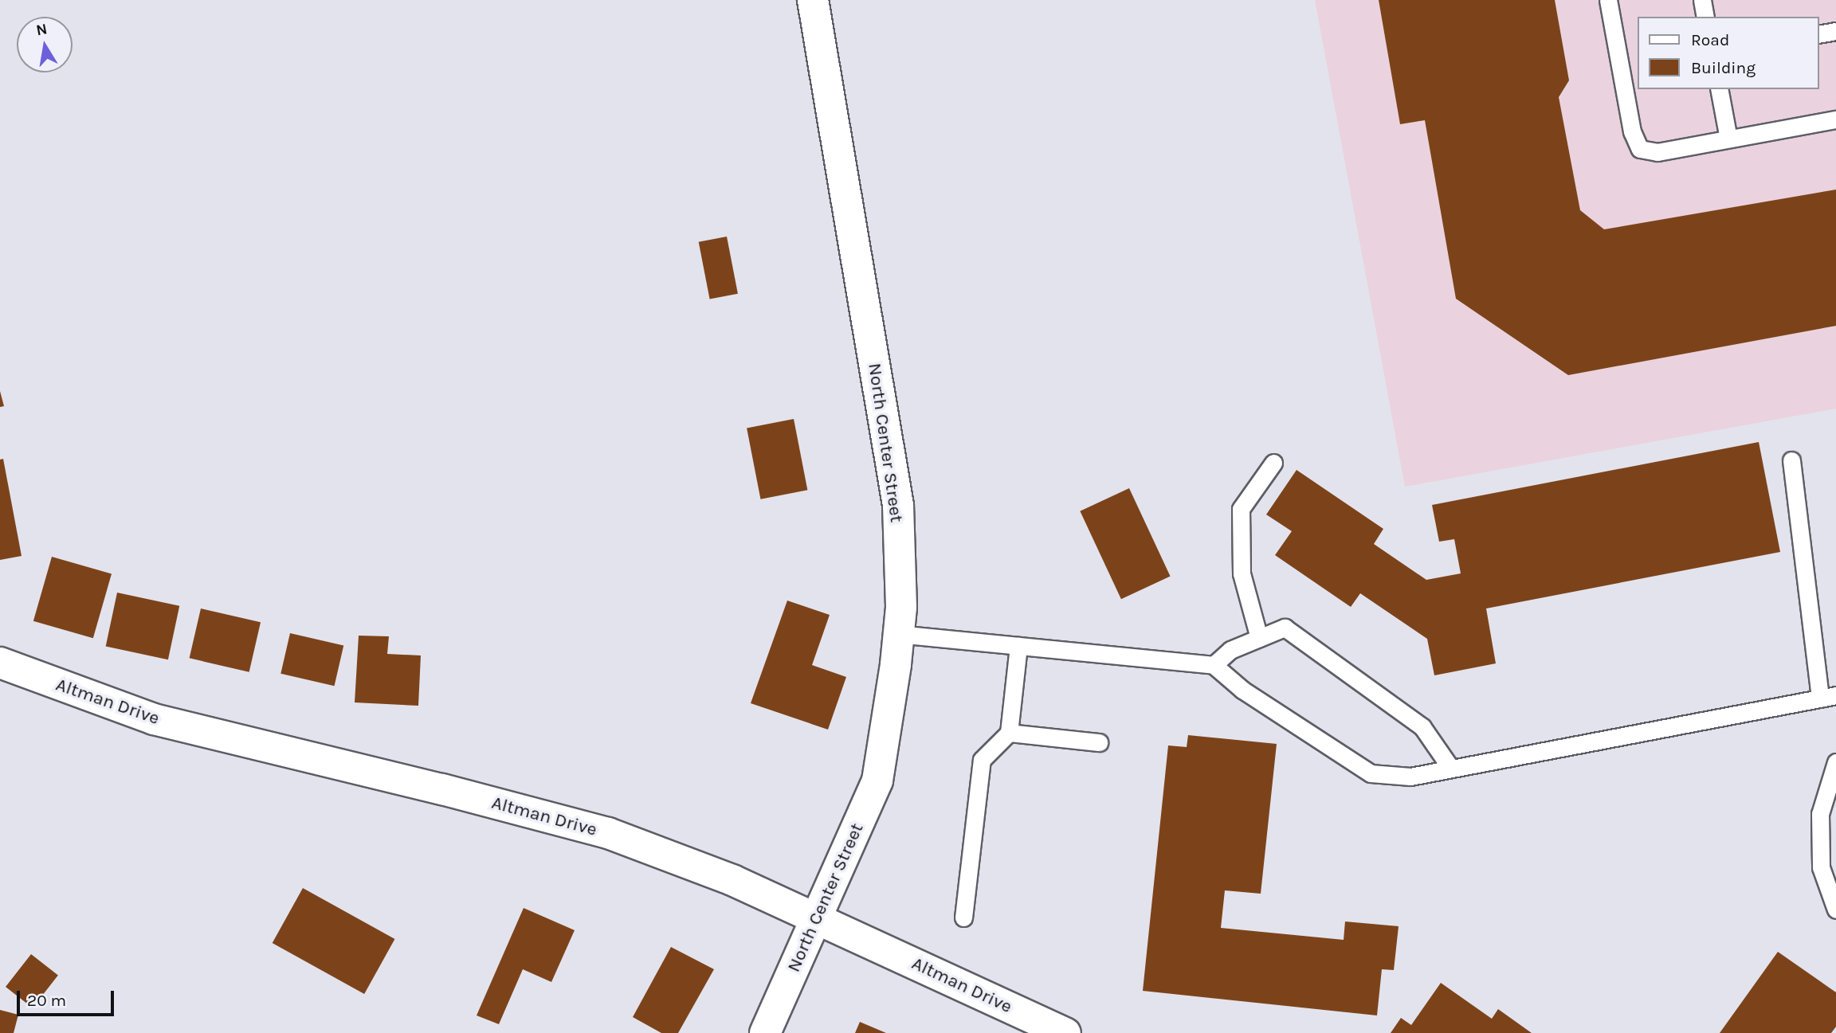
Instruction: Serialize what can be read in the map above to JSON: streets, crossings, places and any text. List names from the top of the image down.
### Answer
{
  "streets": {
    "street": ["North Center Street", "Altman Drive"]
  },
  "crossings": [
    ["North Center Street", "Altman Drive"]
  ],
  "legend": ["Road", "Building"],
  "scale_bar": "20 m",
  "north": "top"
}
